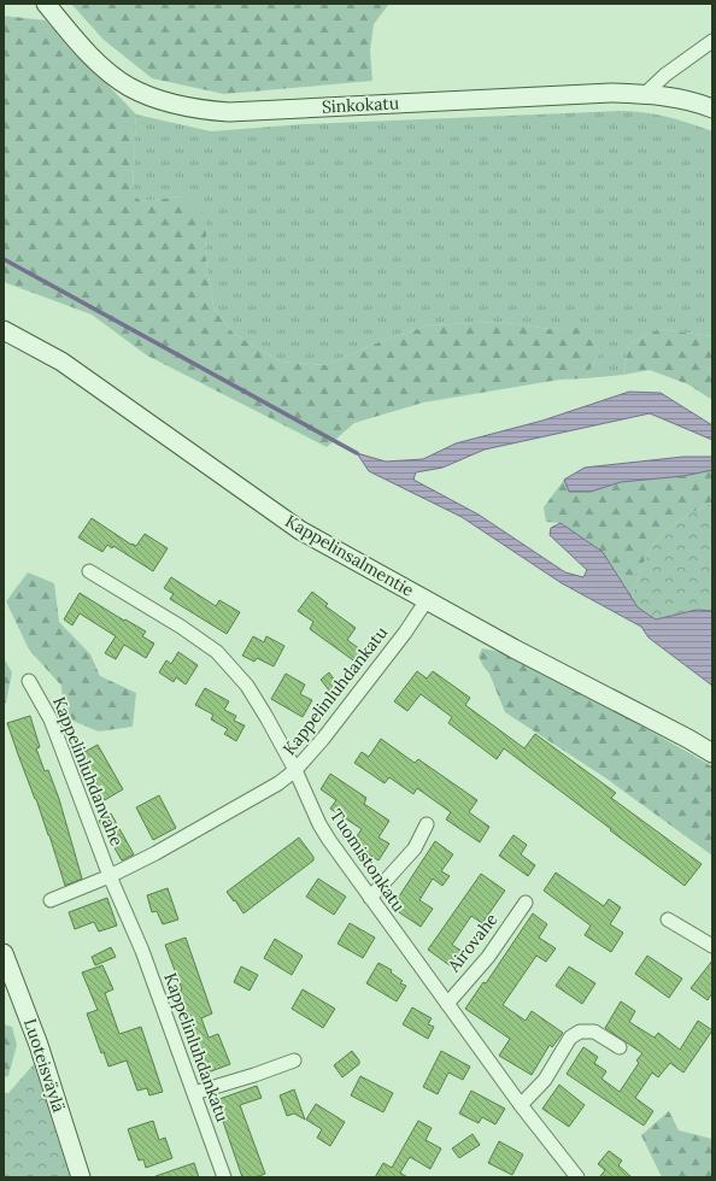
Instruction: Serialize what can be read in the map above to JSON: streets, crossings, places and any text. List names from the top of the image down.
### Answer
{
  "streets": {
    "main road": ["Sinkokatu", "Kappelinsalmentie", "Luoteisväylä"],
    "street": [
      "Kappelinluhdankatu",
      "Kappelinluhdanvahe",
      "Tuomistonkatu",
      "Airovahe"
    ]
  },
  "crossings": [
    ["Kappelinsalmentie", "Kappelinluhdankatu"],
    ["Kappelinluhdankatu", "Kappelinluhdanvahe"],
    ["Kappelinluhdankatu", "Tuomistonkatu"],
    ["Tuomistonkatu", "Airovahe"]
  ]
}
